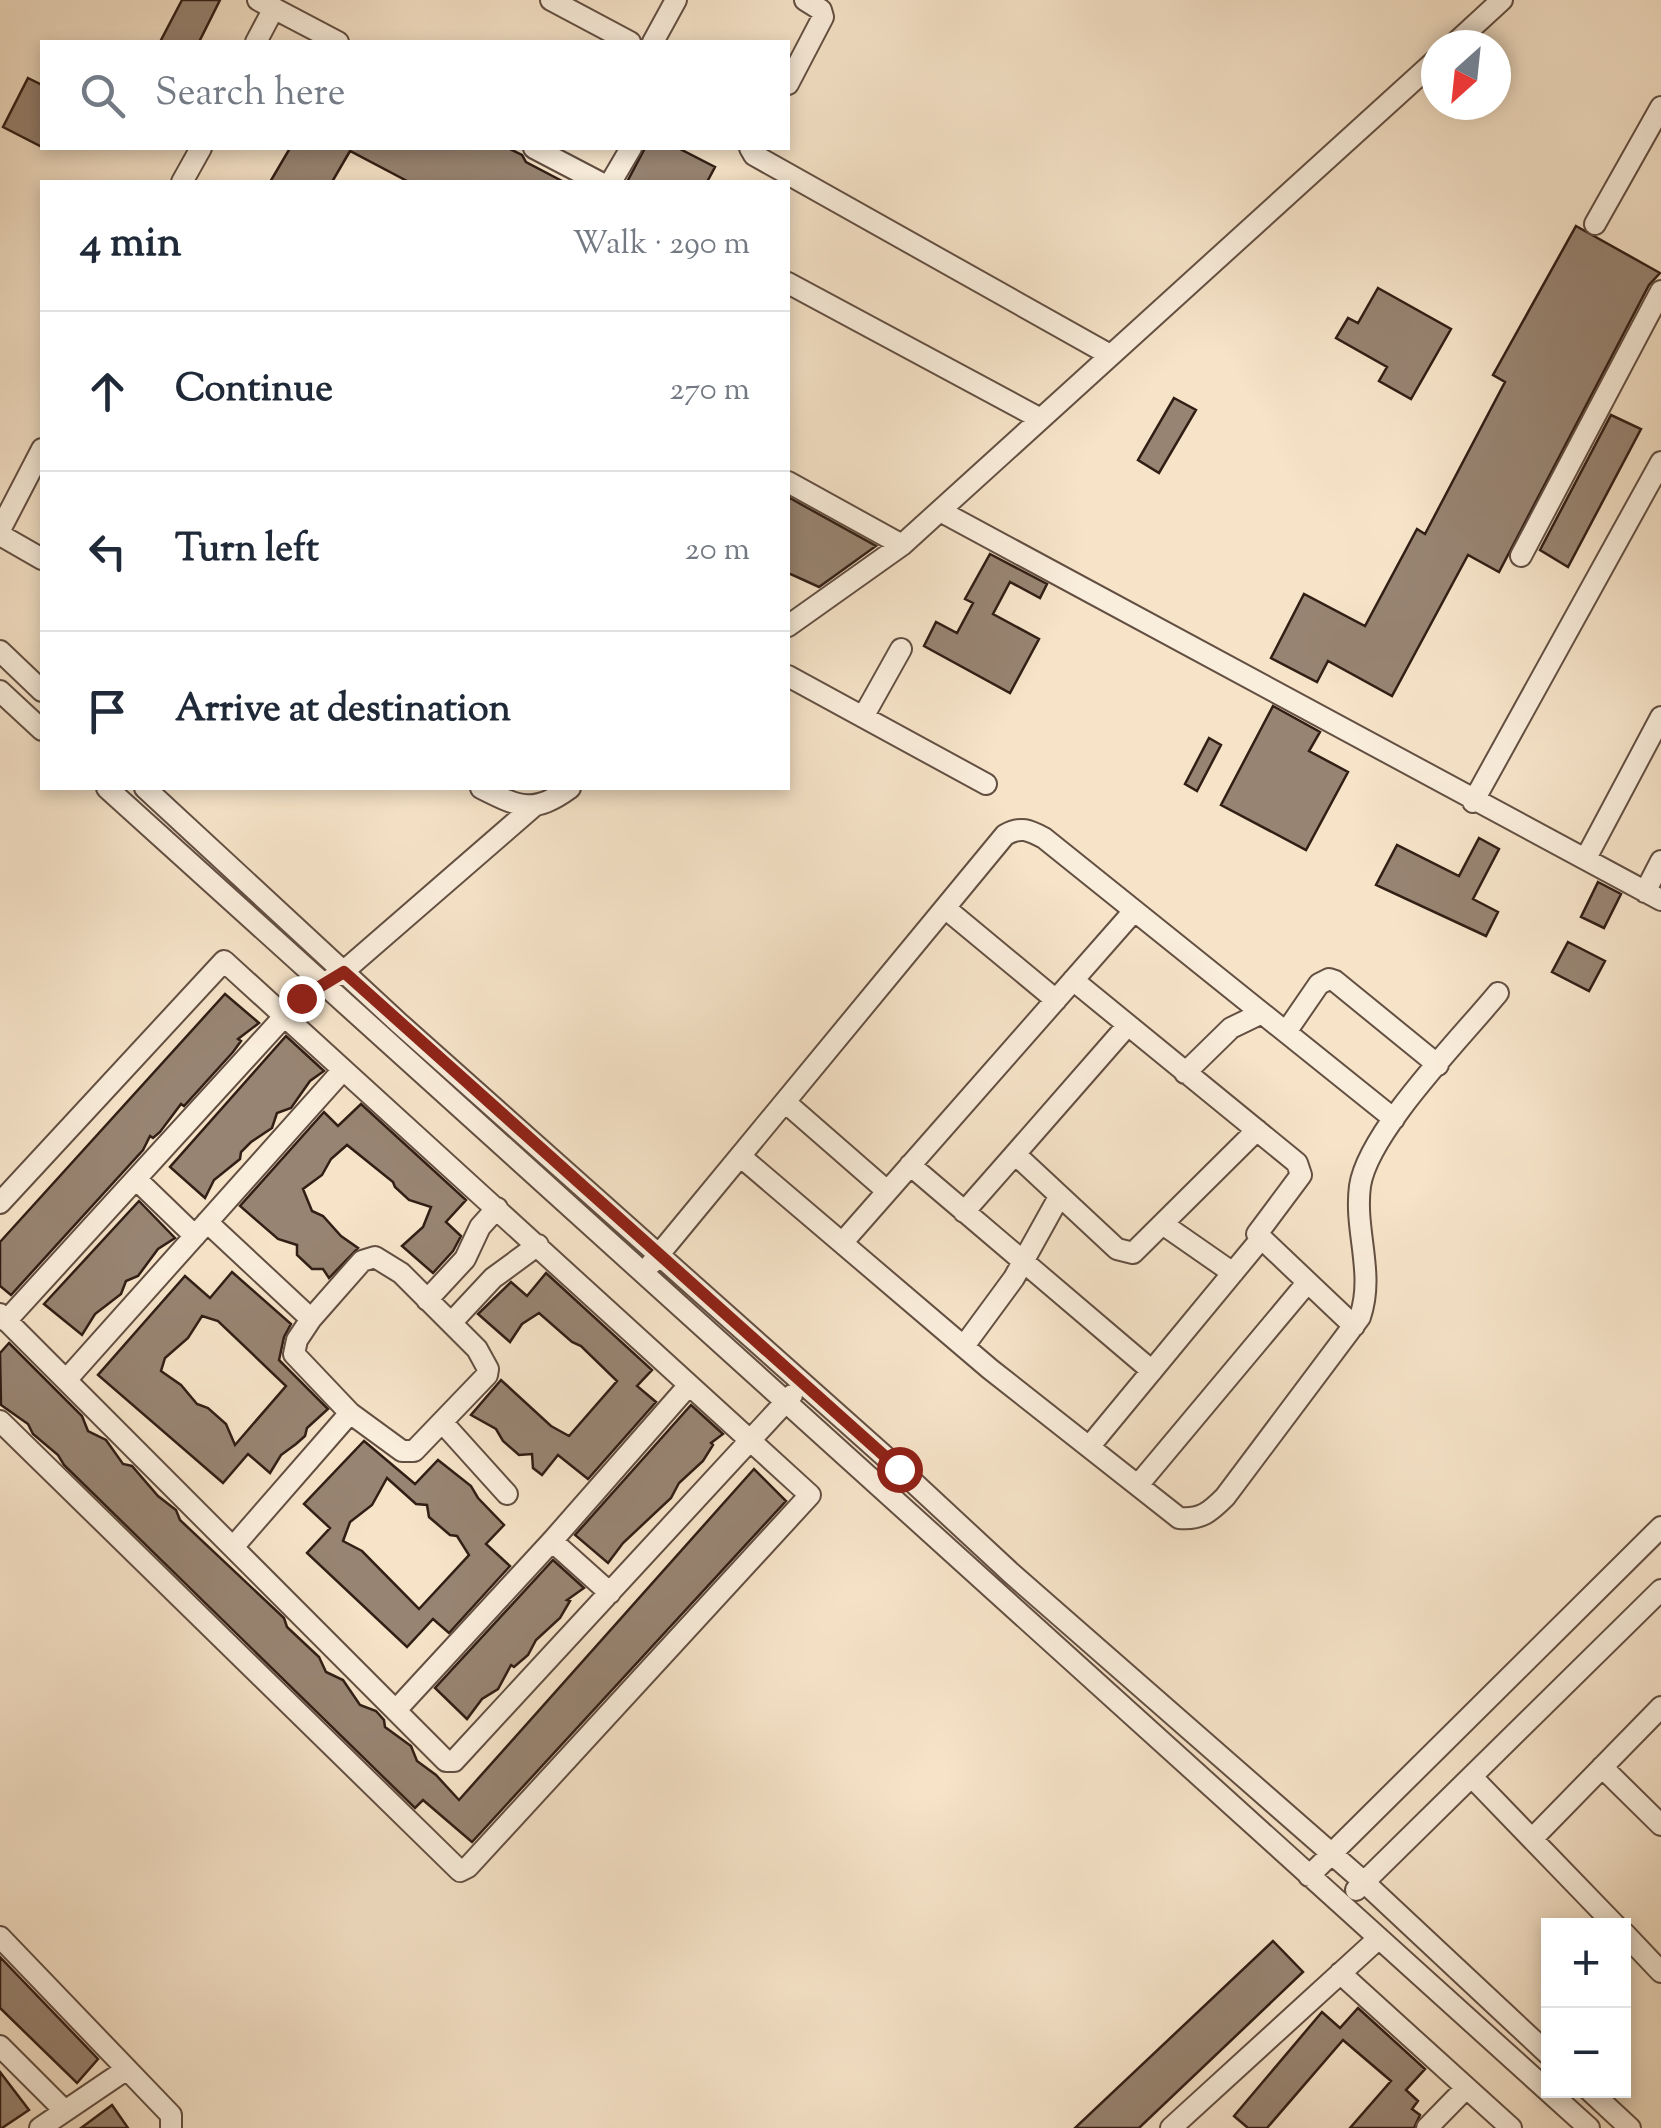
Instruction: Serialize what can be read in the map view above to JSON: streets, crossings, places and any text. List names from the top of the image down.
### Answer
{
  "north": "bottom left",
  "page": {
    "search": "Search here",
    "heading": ["4 min", "Walk · 290 m"],
    "list": [
      ["Continue", "270 m"],
      ["Turn left", "20 m"],
      "Arrive at destination"
    ],
    "map_buttons": ["+", "−"]
  }
}
